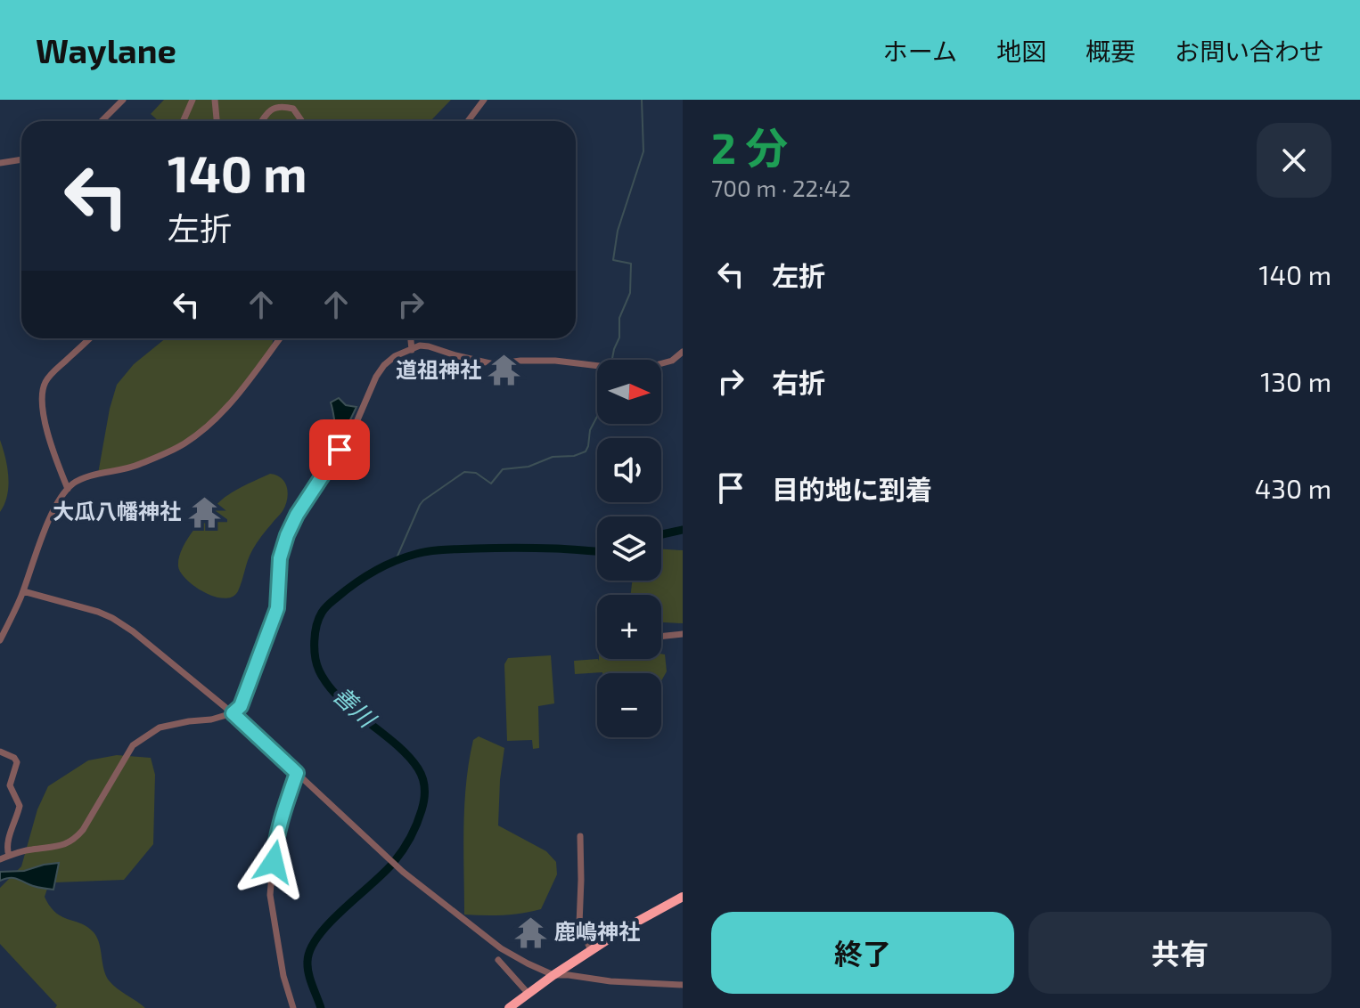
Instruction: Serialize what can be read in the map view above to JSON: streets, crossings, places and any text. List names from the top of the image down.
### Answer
{
  "water": ["善川"],
  "places": {
    "temple": ["道祖神社", "大瓜八幡神社", "鹿嶋神社"]
  },
  "north": "right",
  "page": {
    "header": "Waylane",
    "nav": [
      "ホーム",
      "地図",
      "概要",
      "お問い合わせ"
    ],
    "heading": ["2 分", "700 m · 22:42"],
    "turn": ["140 m", "左折"],
    "list": [
      {
        "name": "左折",
        "value": "140 m"
      },
      {
        "name": "右折",
        "value": "130 m"
      },
      {
        "name": "目的地に到着",
        "value": "430 m"
      }
    ],
    "map_buttons": ["+", "−"],
    "buttons": ["終了", "共有"]
  }
}
